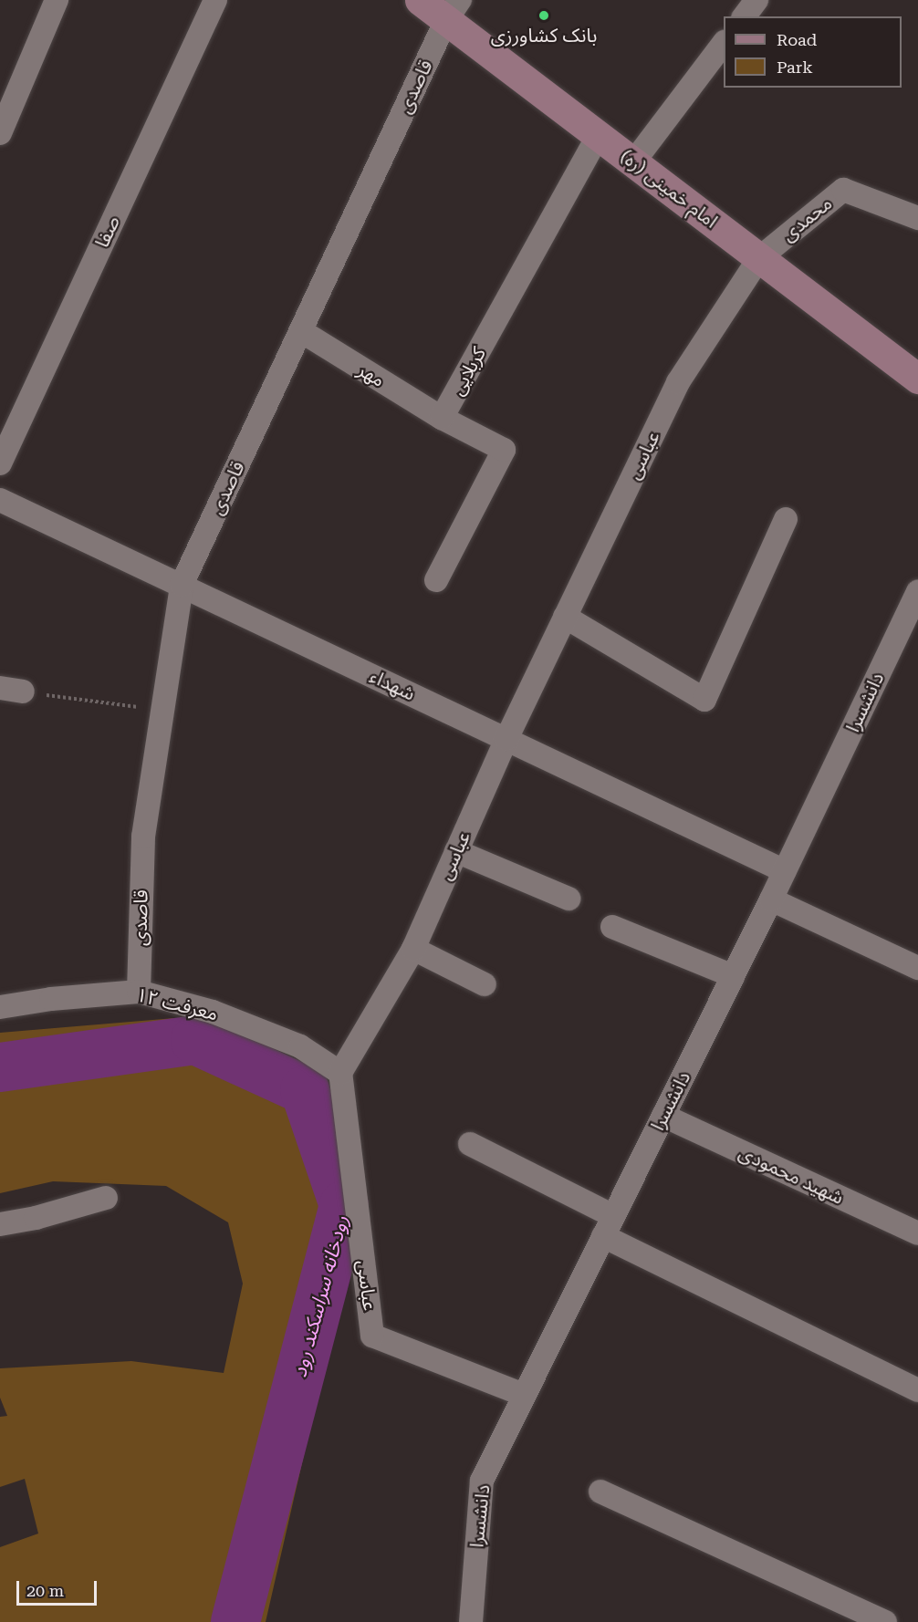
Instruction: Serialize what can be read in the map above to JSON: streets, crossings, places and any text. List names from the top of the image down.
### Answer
{
  "streets": {
    "main road": ["امام خمینی (ره)"],
    "street": [
      "قاصدی",
      "محمدی",
      "صفا",
      "کربلایی",
      "مهر",
      "عباسی",
      "شهداء",
      "دانشسرا",
      "معرفت ۱۲",
      "شهید محمودی"
    ]
  },
  "crossings": [
    ["قاصدی", "امام خمینی (ره)"],
    ["قاصدی", "مهر"],
    ["قاصدی", "شهداء"],
    ["قاصدی", "معرفت ۱۲"],
    ["امام خمینی (ره)", "محمدی"],
    ["امام خمینی (ره)", "کربلایی"],
    ["امام خمینی (ره)", "عباسی"],
    ["محمدی", "عباسی"],
    ["کربلایی", "مهر"],
    ["عباسی", "شهداء"],
    ["عباسی", "دانشسرا"],
    ["عباسی", "معرفت ۱۲"],
    ["شهداء", "دانشسرا"],
    ["دانشسرا", "شهید محمودی"]
  ],
  "water": ["رودخانه سراسکند رود"],
  "places": ["بانک کشاورزی"],
  "legend": ["Road", "Park"],
  "scale_bar": "20 m"
}
